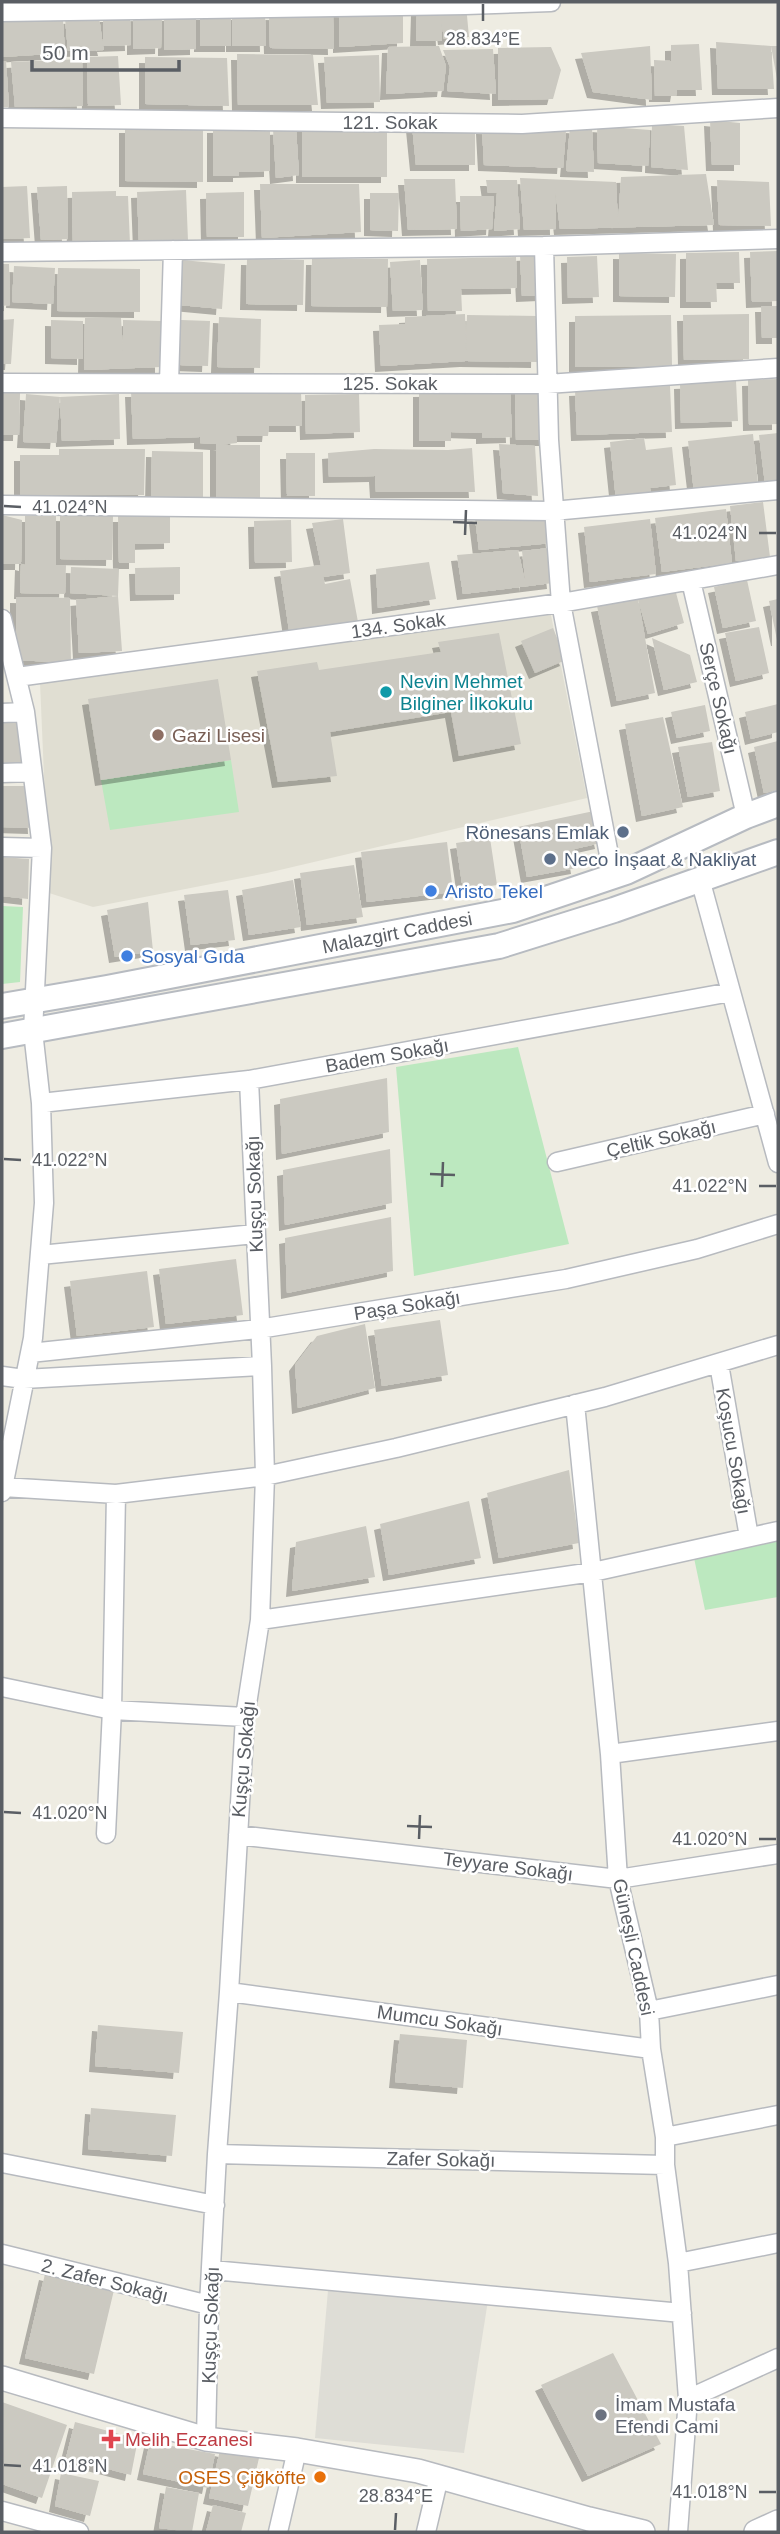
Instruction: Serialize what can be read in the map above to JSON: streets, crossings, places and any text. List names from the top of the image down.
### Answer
{
  "streets": {
    "main road": ["Malazgirt Caddesi"],
    "street": [
      "121. Sokak",
      "125. Sokak",
      "134. Sokak",
      "Serçe Sokağı",
      "Badem Sokağı",
      "Çeltik Sokağı",
      "Kuşçu Sokağı",
      "Paşa Sokağı",
      "Koşucu Sokağı",
      "Teyyare Sokağı",
      "Güneşli Caddesi",
      "Mumcu Sokağı",
      "Zafer Sokağı",
      "2. Zafer Sokağı"
    ]
  },
  "crossings": [
    ["134. Sokak", "Serçe Sokağı"],
    ["Serçe Sokağı", "Malazgirt Caddesi"],
    ["Badem Sokağı", "Kuşçu Sokağı"],
    ["Kuşçu Sokağı", "Paşa Sokağı"],
    ["Kuşçu Sokağı", "Teyyare Sokağı"],
    ["Kuşçu Sokağı", "Mumcu Sokağı"],
    ["Kuşçu Sokağı", "Zafer Sokağı"],
    ["Kuşçu Sokağı", "2. Zafer Sokağı"],
    ["Teyyare Sokağı", "Güneşli Caddesi"],
    ["Güneşli Caddesi", "Mumcu Sokağı"],
    ["Güneşli Caddesi", "Zafer Sokağı"]
  ],
  "places": {
    "other": [
      "Nevin Mehmet Bilginer İlkokulu",
      "Gazi Lisesi",
      "Rönesans Emlak",
      "Neco İnşaat & Nakliyat",
      "Aristo Tekel",
      "Sosyal Gıda",
      "İmam Mustafa Efendi Cami",
      "OSES Çiğköfte"
    ],
    "health": ["Melih Eczanesi"]
  },
  "scale_bar": "50 m",
  "coordinates": [
    "28.834°E",
    "41.024°N",
    "41.022°N",
    "41.020°N",
    "41.018°N"
  ]
}
